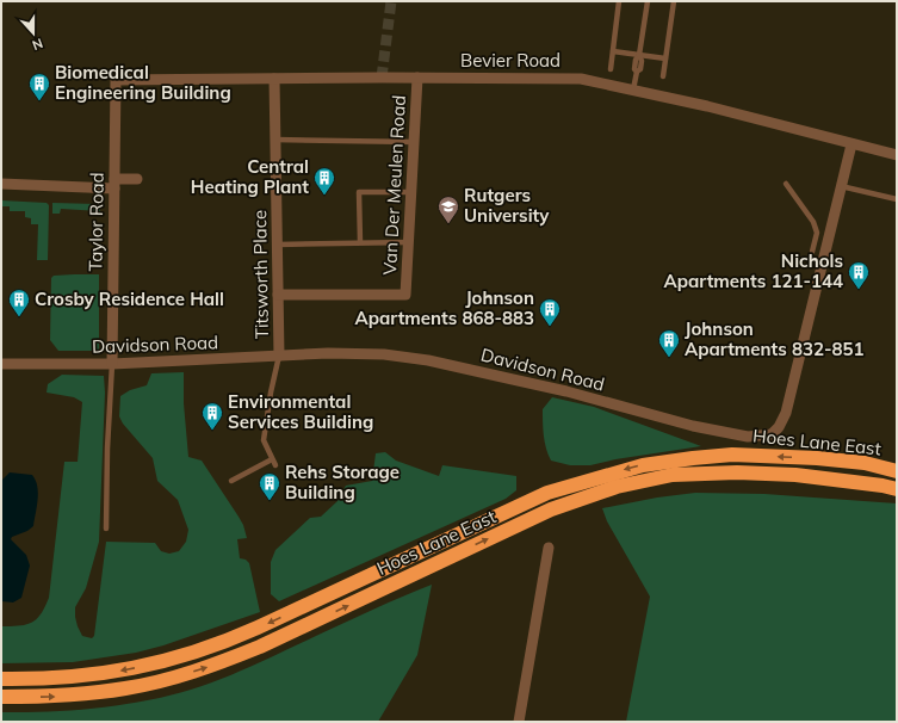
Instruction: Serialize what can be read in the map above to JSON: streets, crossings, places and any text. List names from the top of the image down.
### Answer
{
  "streets": {
    "highway": ["Hoes Lane East"],
    "street": [
      "Bevier Road",
      "Van Der Meulen Road",
      "Taylor Road",
      "Titsworth Place",
      "Davidson Road"
    ]
  },
  "crossings": [
    ["Bevier Road", "Van Der Meulen Road"],
    ["Bevier Road", "Taylor Road"],
    ["Bevier Road", "Titsworth Place"],
    ["Bevier Road", "Davidson Road"],
    ["Van Der Meulen Road", "Titsworth Place"],
    ["Taylor Road", "Davidson Road"],
    ["Titsworth Place", "Davidson Road"]
  ],
  "places": {
    "building": [
      "Biomedical Engineering Building",
      "Central Heating Plant",
      "Nichols Apartments 121-144",
      "Crosby Residence Hall",
      "Johnson Apartments 868-883",
      "Johnson Apartments 832-851",
      "Environmental Services Building",
      "Rehs Storage Building"
    ],
    "school or university": ["Rutgers University"]
  },
  "north": "bottom"
}
